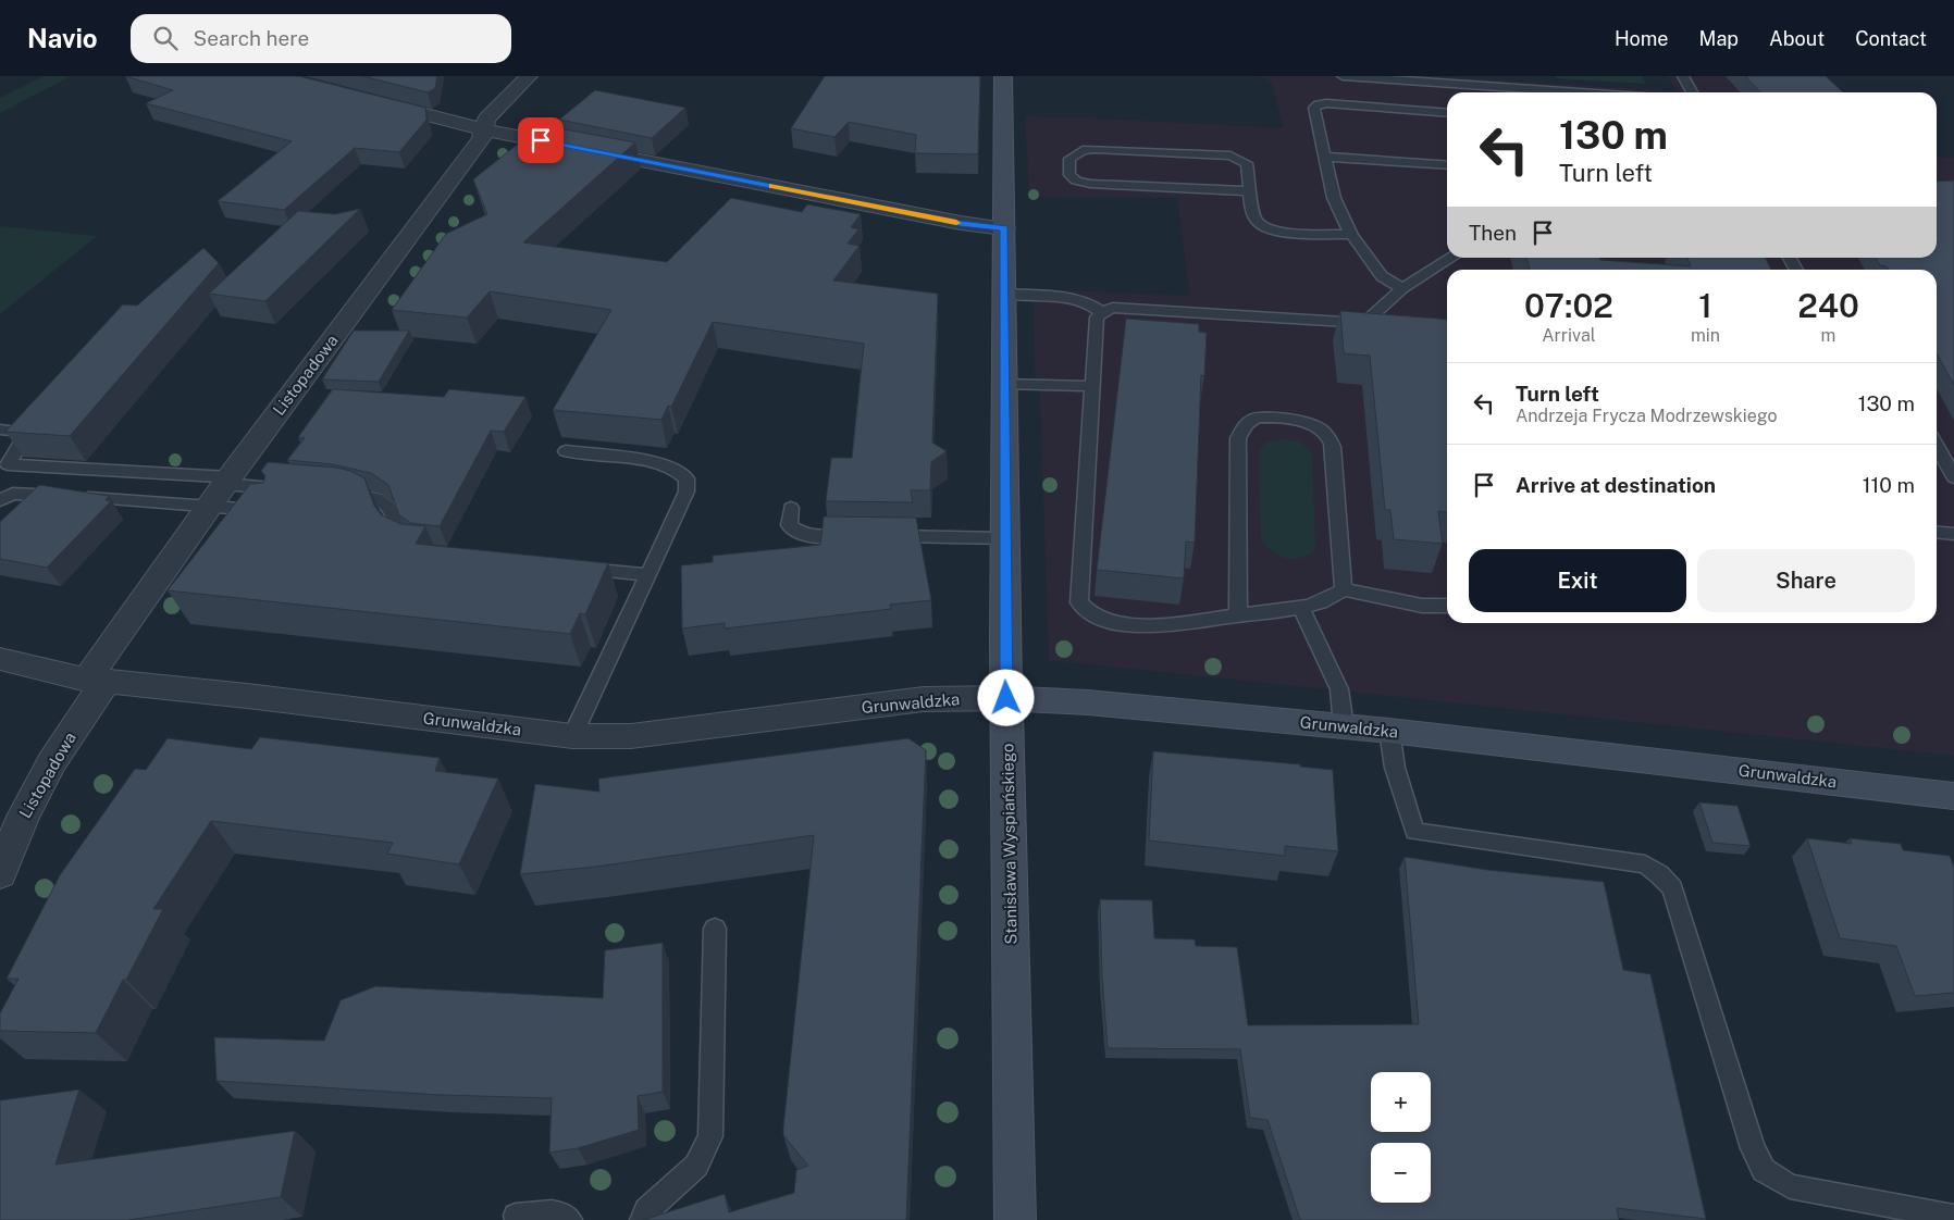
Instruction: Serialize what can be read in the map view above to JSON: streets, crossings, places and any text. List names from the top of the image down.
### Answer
{
  "streets": {
    "street": ["Listopadowa", "Grunwaldzka", "Stanisława Wyspiańskiego"]
  },
  "crossings": [
    ["Listopadowa", "Grunwaldzka"],
    ["Grunwaldzka", "Stanisława Wyspiańskiego"]
  ],
  "page": {
    "header": "Navio",
    "search": "Search here",
    "nav": [
      "Home",
      "Map",
      "About",
      "Contact"
    ],
    "turn": ["130 m", "Turn left"],
    "then": "Then",
    "eta": [
      "07:02",
      "Arrival",
      "1",
      "min",
      "240",
      "m"
    ],
    "list": [
      {
        "name": "Turn left",
        "note": "Andrzeja Frycza Modrzewskiego",
        "value": "130 m"
      },
      {
        "name": "Arrive at destination",
        "value": "110 m"
      }
    ],
    "buttons": ["Exit", "Share"],
    "map_buttons": ["+", "−"]
  }
}
